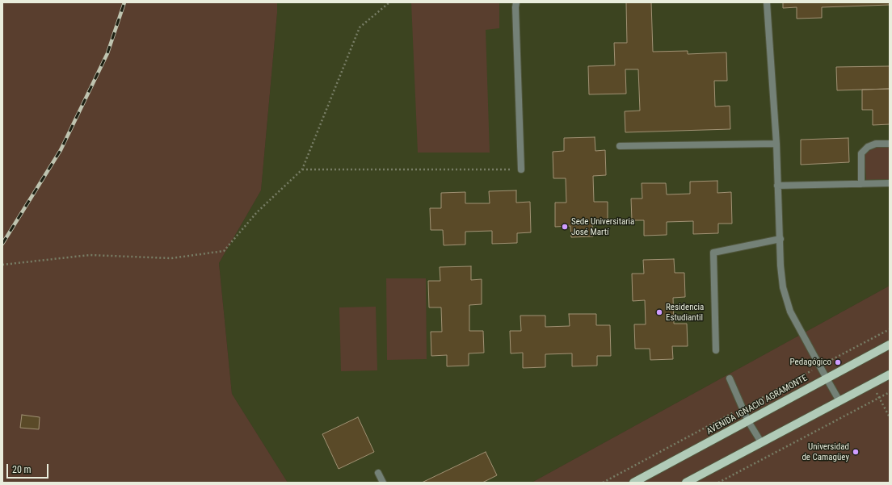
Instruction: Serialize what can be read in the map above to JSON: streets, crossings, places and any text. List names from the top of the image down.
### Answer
{
  "streets": {
    "main road": ["AVENIDA IGNACIO AGRAMONTE"]
  },
  "places": [
    "Sede Universitaria José Martí",
    "Residencia Estudiantil",
    "Pedagógico",
    "Universidad de Camagüey"
  ],
  "scale_bar": "20 m"
}
